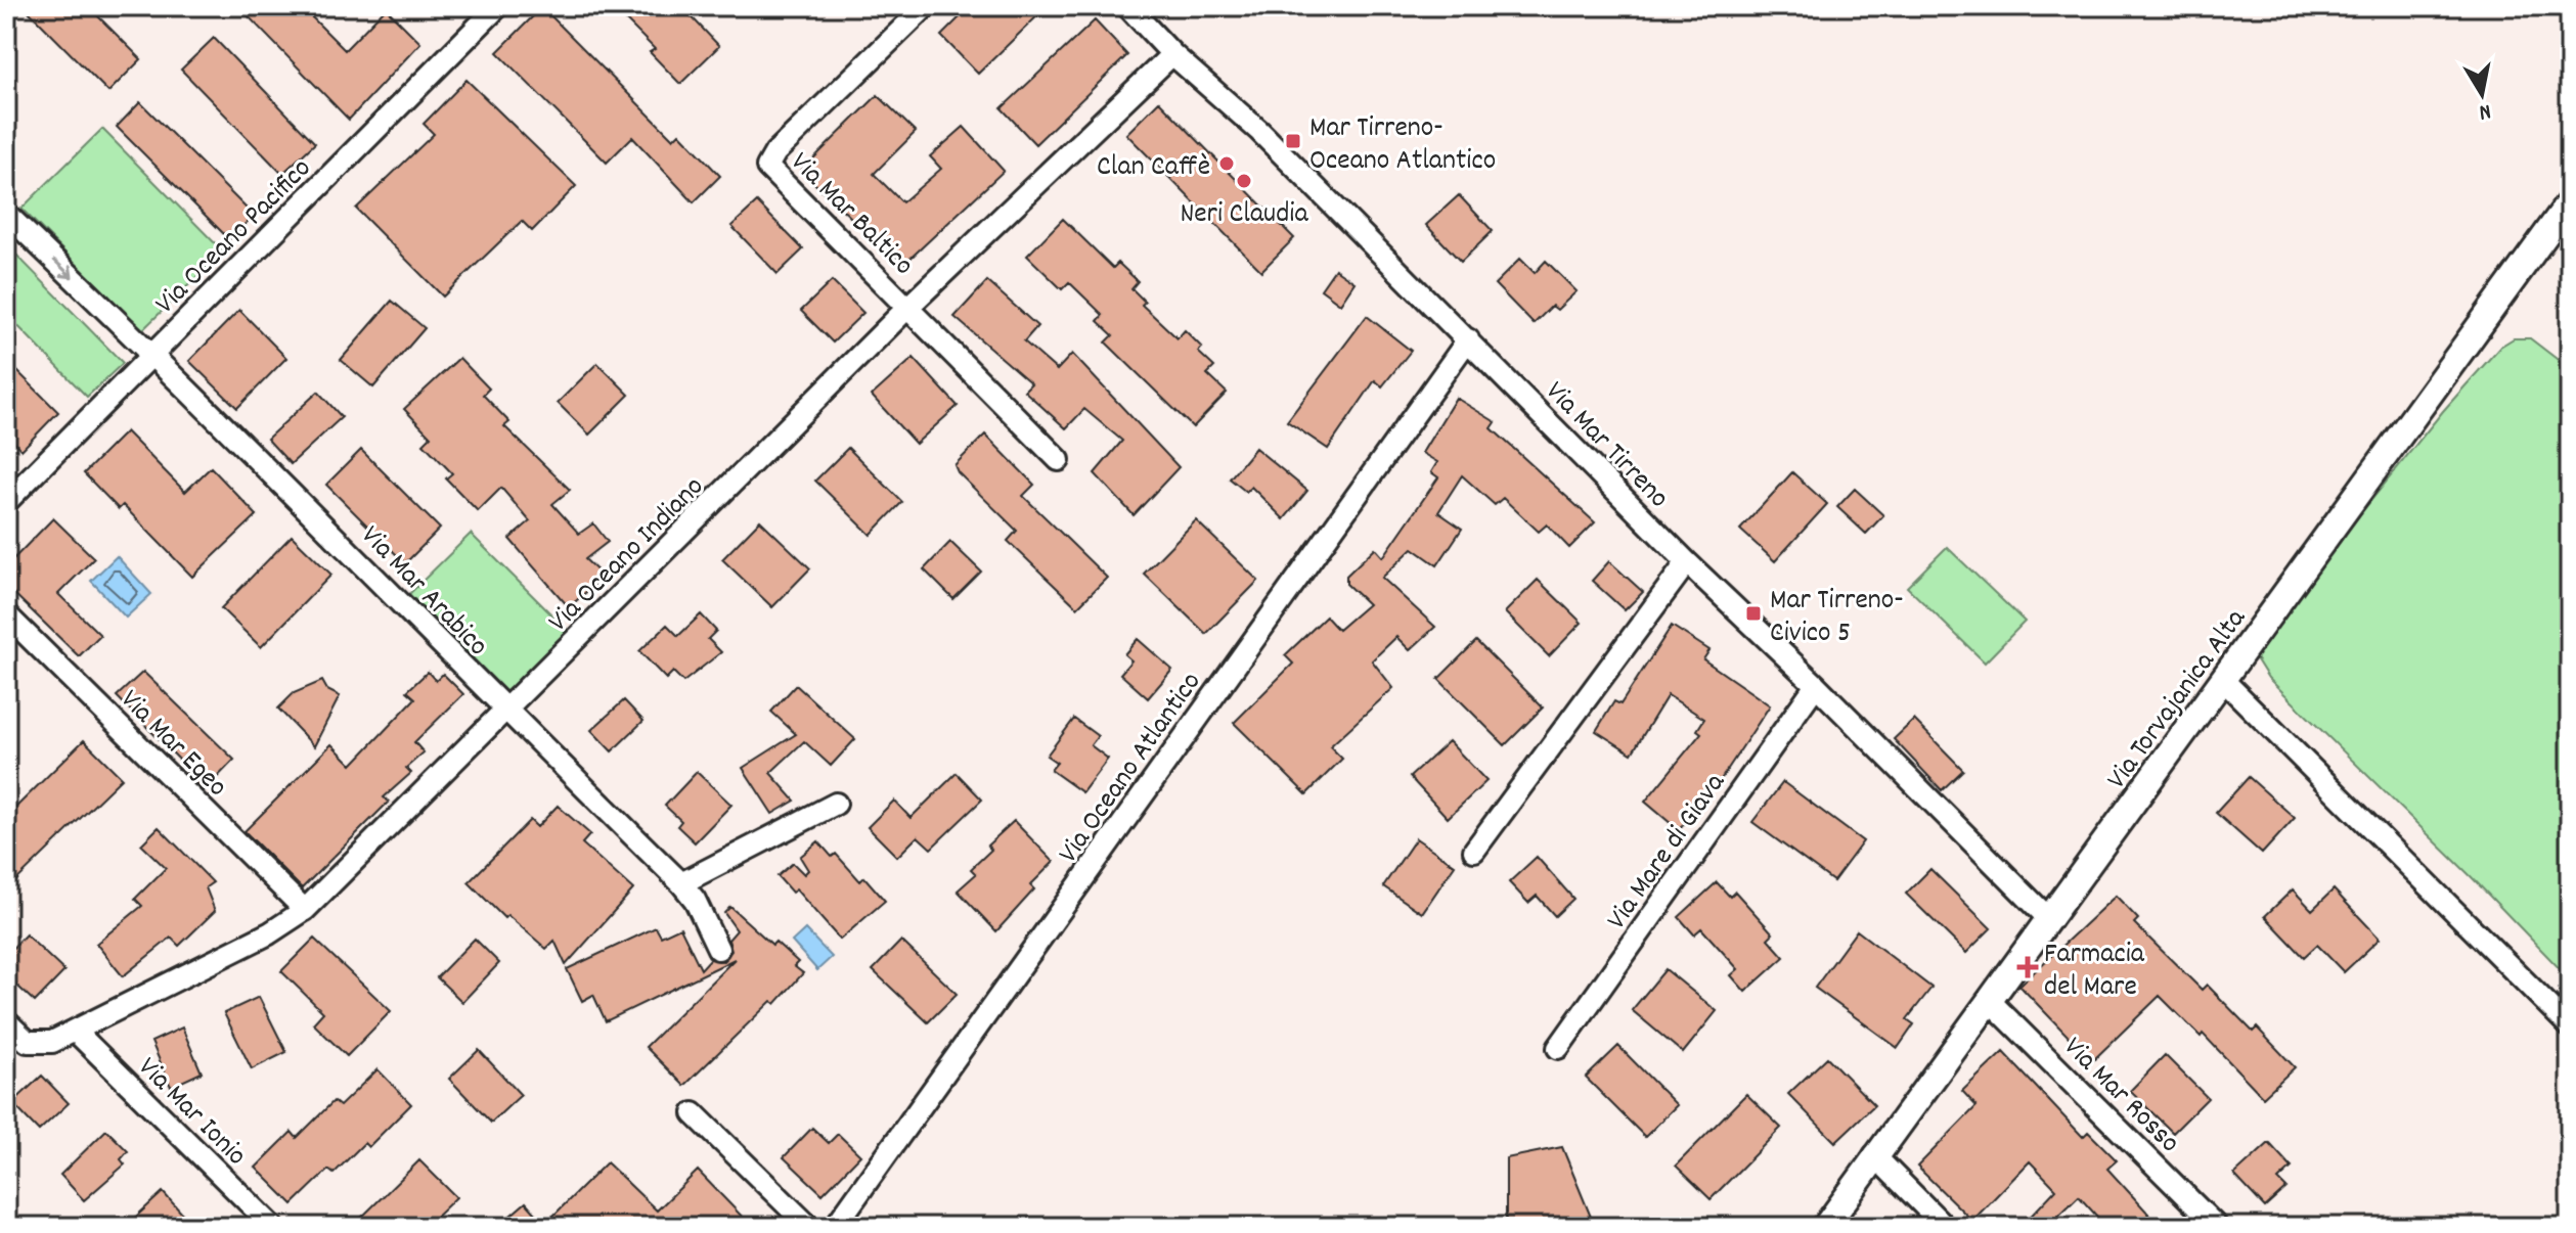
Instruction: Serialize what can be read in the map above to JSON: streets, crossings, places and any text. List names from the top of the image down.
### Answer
{
  "streets": {
    "street": [
      "Via Mar Baltico",
      "Via Oceano Pacifico",
      "Via Mar Tirreno",
      "Via Oceano Indiano",
      "Via Mar Arabico",
      "Via Torvajanica Alta",
      "Via Mar Egeo",
      "Via Oceano Atlantico",
      "Via Mare di Giava",
      "Via Mar Rosso",
      "Via Mar Ionio"
    ]
  },
  "crossings": [
    ["Via Mar Baltico", "Via Oceano Indiano"],
    ["Via Oceano Pacifico", "Via Mar Arabico"],
    ["Via Mar Tirreno", "Via Oceano Indiano"],
    ["Via Mar Tirreno", "Via Torvajanica Alta"],
    ["Via Mar Tirreno", "Via Oceano Atlantico"],
    ["Via Mar Tirreno", "Via Mare di Giava"],
    ["Via Oceano Indiano", "Via Mar Arabico"],
    ["Via Oceano Indiano", "Via Mar Egeo"],
    ["Via Oceano Indiano", "Via Mar Ionio"],
    ["Via Torvajanica Alta", "Via Mar Rosso"]
  ],
  "places": {
    "transit": ["Mar Tirreno- Oceano Atlantico", "Mar Tirreno- Civico 5"],
    "other": ["Clan Caffè", "Neri Claudia"],
    "health": ["Farmacia del Mare"]
  },
  "north": "bottom"
}
